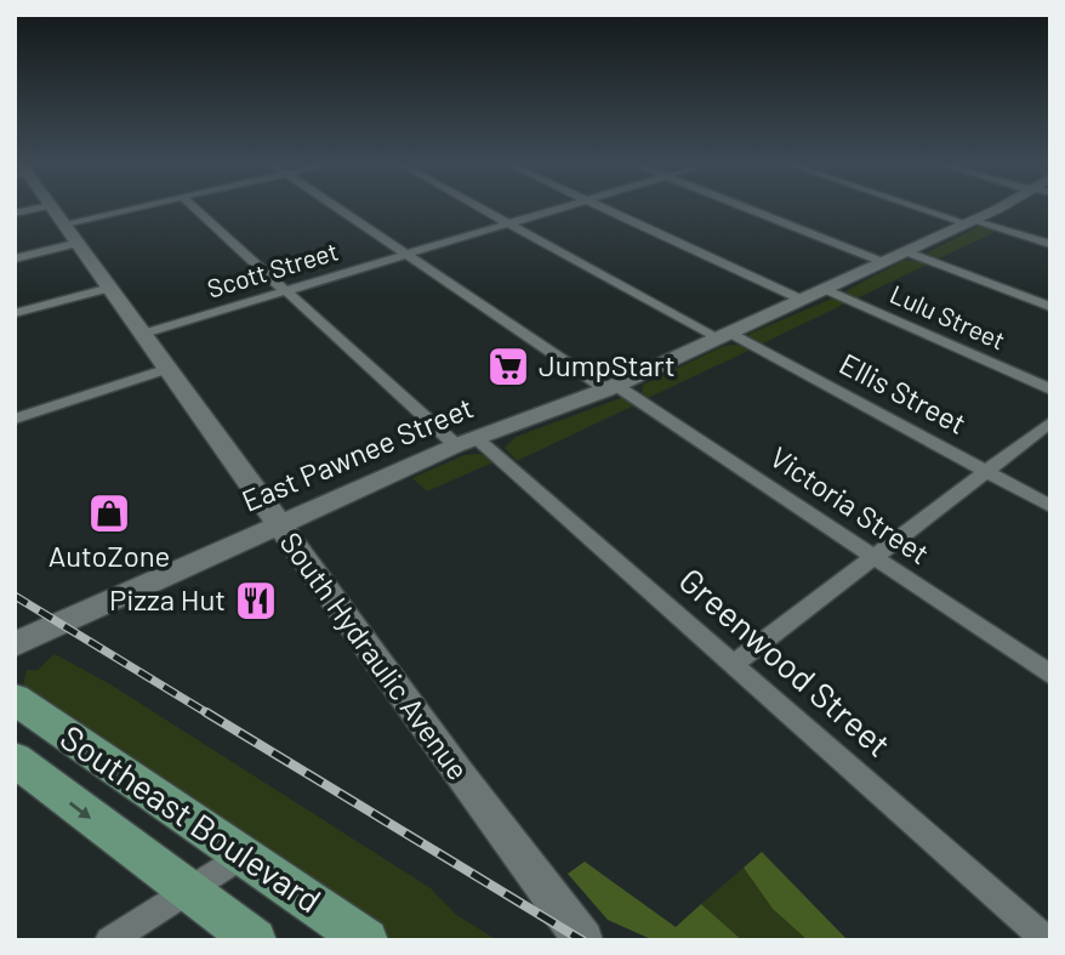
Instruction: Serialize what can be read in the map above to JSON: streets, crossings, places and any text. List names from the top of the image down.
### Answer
{
  "streets": {
    "main road": ["East Pawnee Street", "South Hydraulic Avenue", "Southeast Boulevard"],
    "street": [
      "Scott Street",
      "Lulu Street",
      "Ellis Street",
      "Victoria Street",
      "Greenwood Street"
    ]
  },
  "crossings": [
    ["Scott Street", "Ellis Street"],
    ["Scott Street", "Victoria Street"],
    ["Scott Street", "South Hydraulic Avenue"],
    ["Scott Street", "Greenwood Street"],
    ["Lulu Street", "East Pawnee Street"],
    ["Ellis Street", "East Pawnee Street"],
    ["East Pawnee Street", "Victoria Street"],
    ["East Pawnee Street", "South Hydraulic Avenue"],
    ["East Pawnee Street", "Greenwood Street"]
  ],
  "places": {
    "supermarket": ["JumpStart"],
    "shop": ["AutoZone"],
    "restaurant": ["Pizza Hut"]
  }
}
